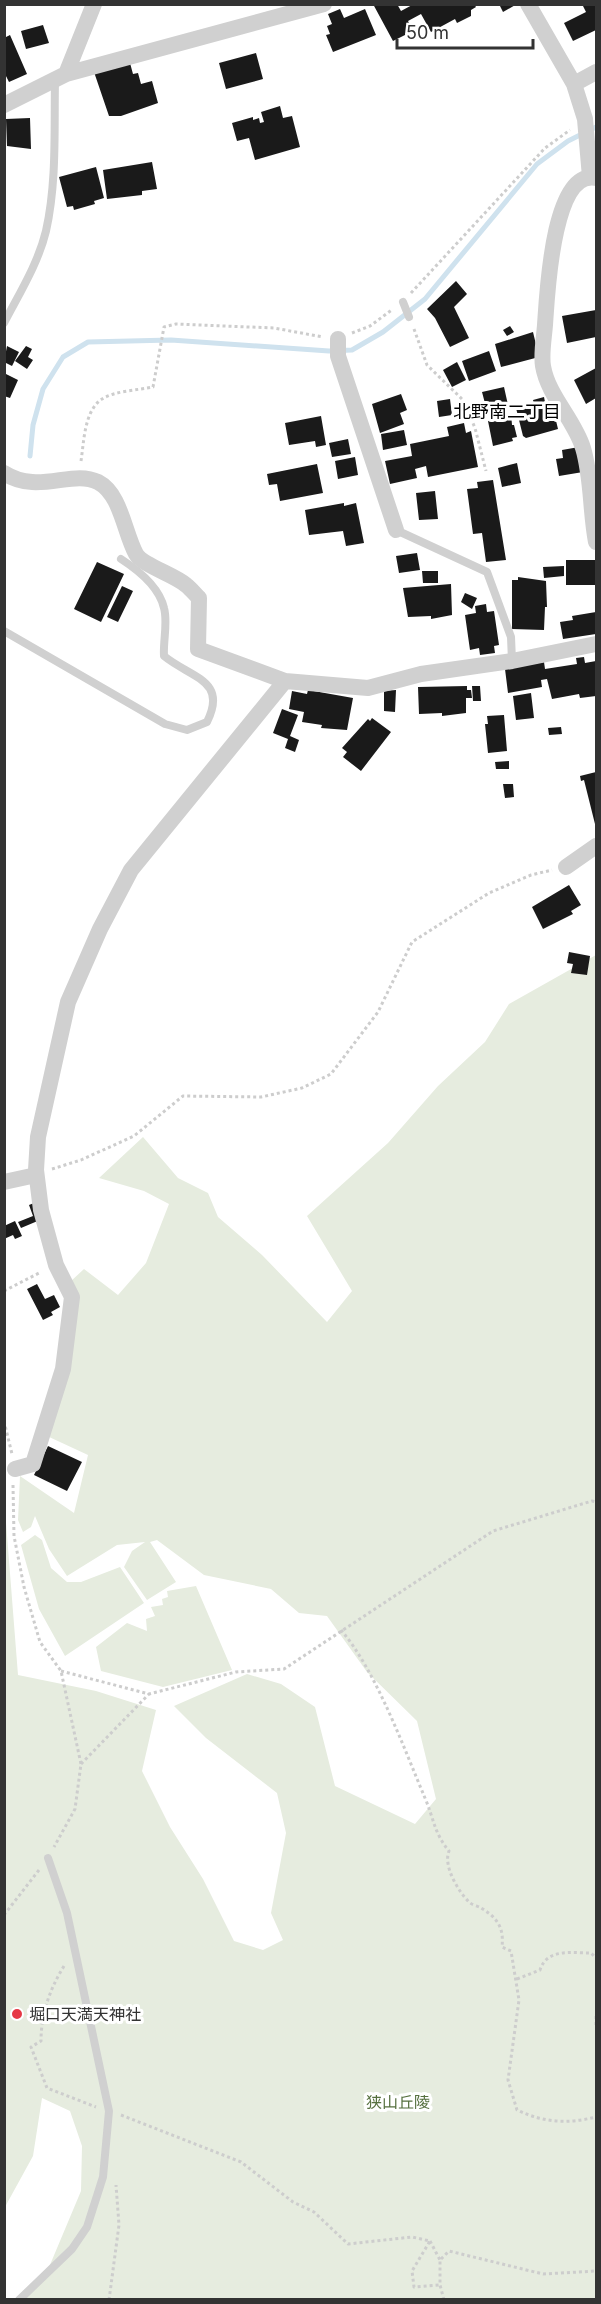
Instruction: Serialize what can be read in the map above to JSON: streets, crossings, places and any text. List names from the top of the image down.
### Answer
{
  "districts": ["北野南二丁目"],
  "parks": ["狭山丘陵"],
  "places": ["堀口天満天神社"],
  "scale_bar": "50 m"
}
